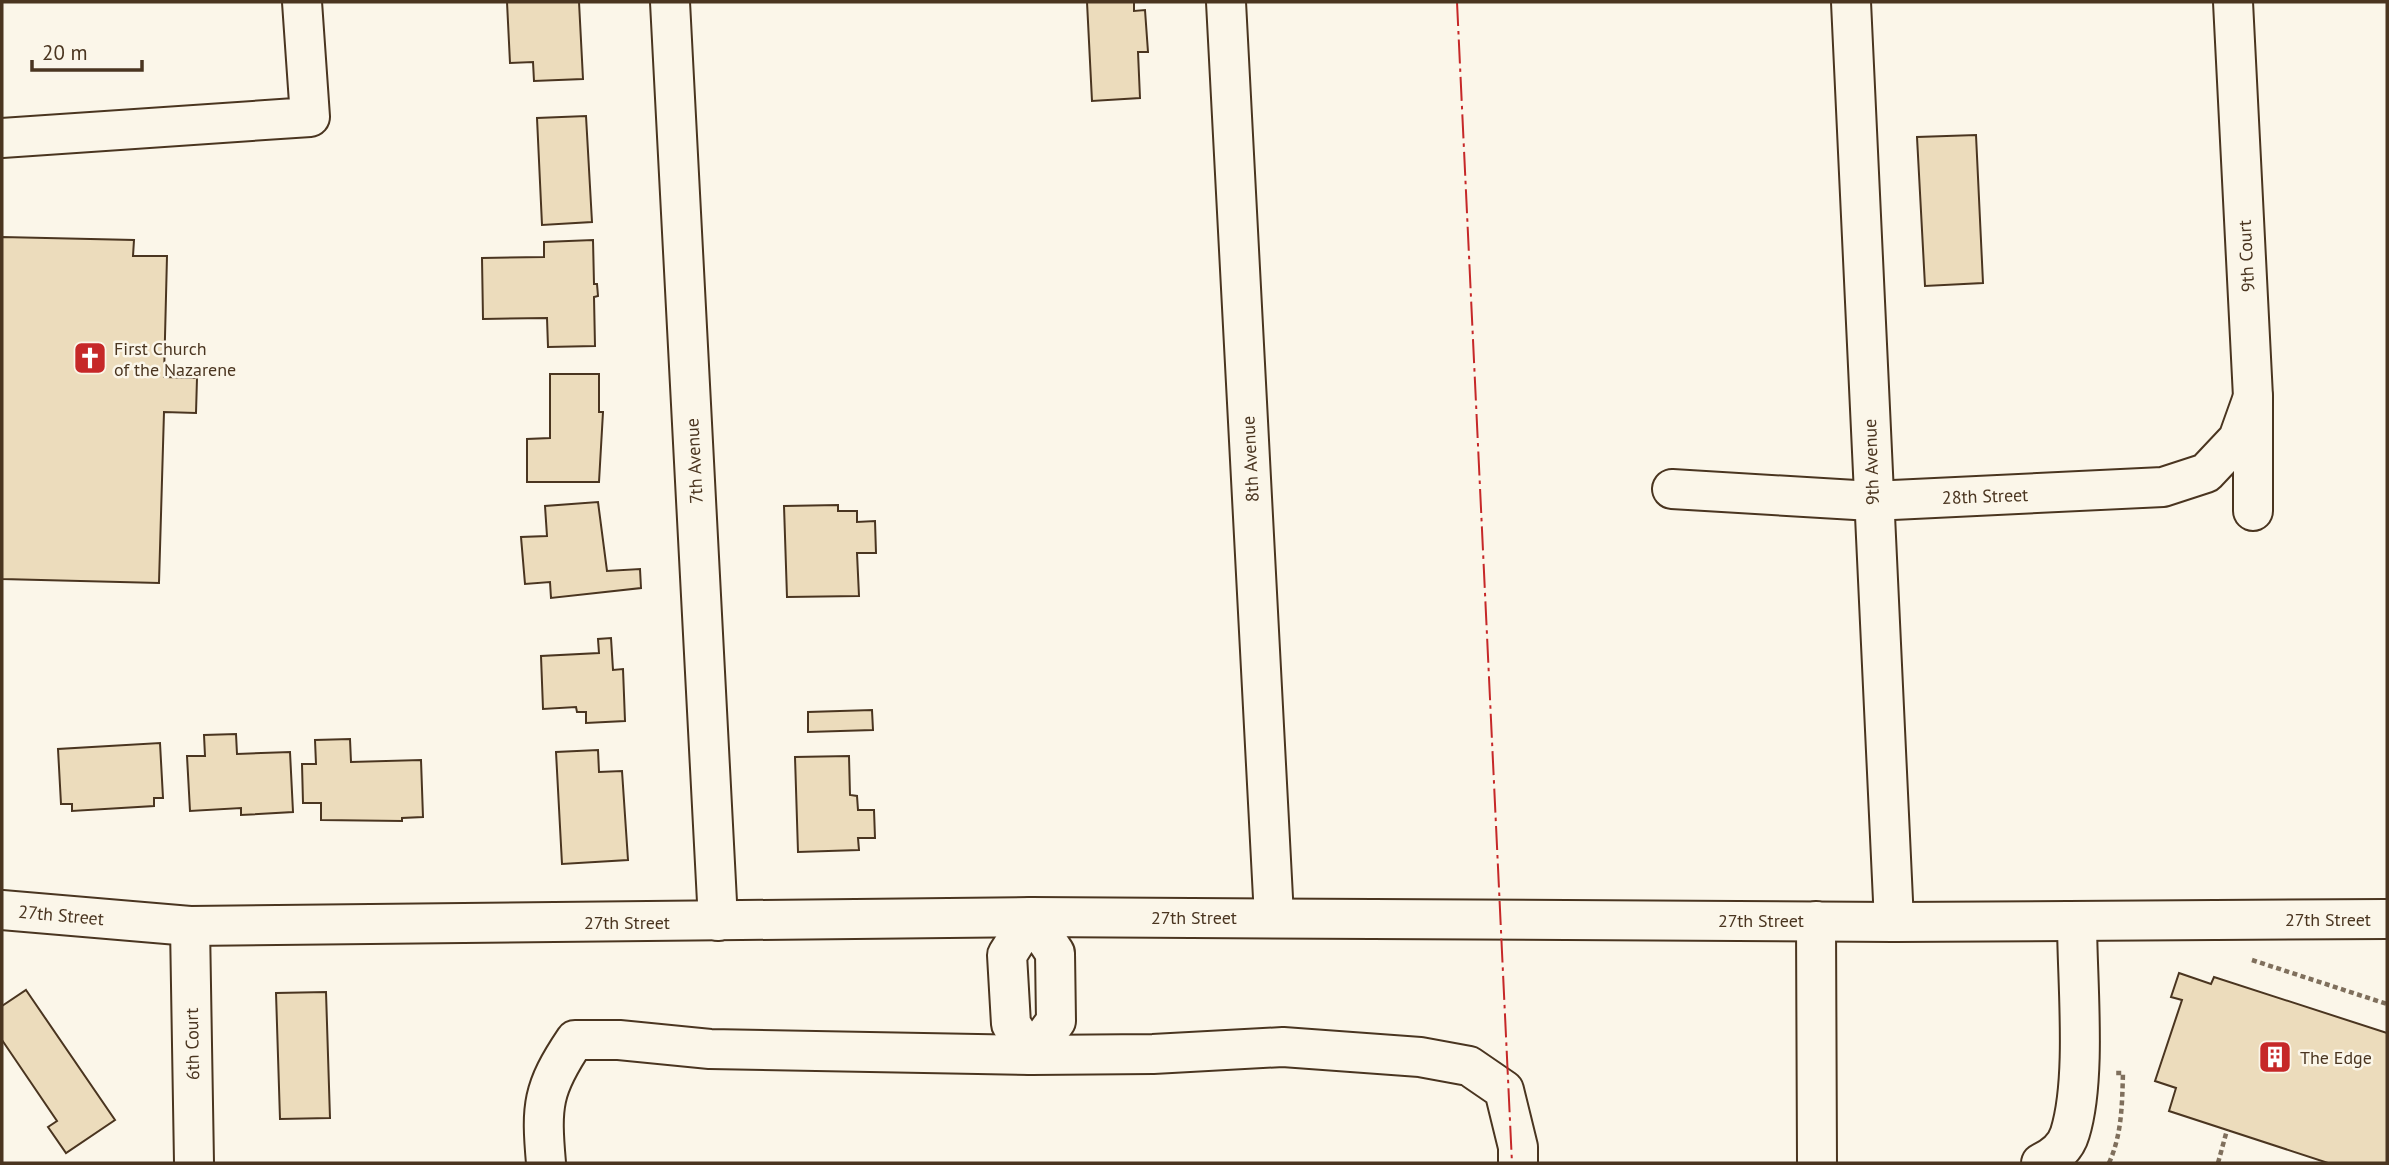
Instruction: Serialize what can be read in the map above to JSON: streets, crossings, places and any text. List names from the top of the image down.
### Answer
{
  "streets": {
    "street": [
      "9th Court",
      "8th Avenue",
      "7th Avenue",
      "9th Avenue",
      "28th Street",
      "27th Street",
      "6th Court"
    ]
  },
  "crossings": [
    ["9th Court", "28th Street"],
    ["8th Avenue", "27th Street"],
    ["7th Avenue", "27th Street"],
    ["9th Avenue", "28th Street"],
    ["9th Avenue", "27th Street"],
    ["27th Street", "6th Court"]
  ],
  "places": {
    "church": ["First Church of the Nazarene"],
    "building": ["The Edge"]
  },
  "scale_bar": "20 m"
}
